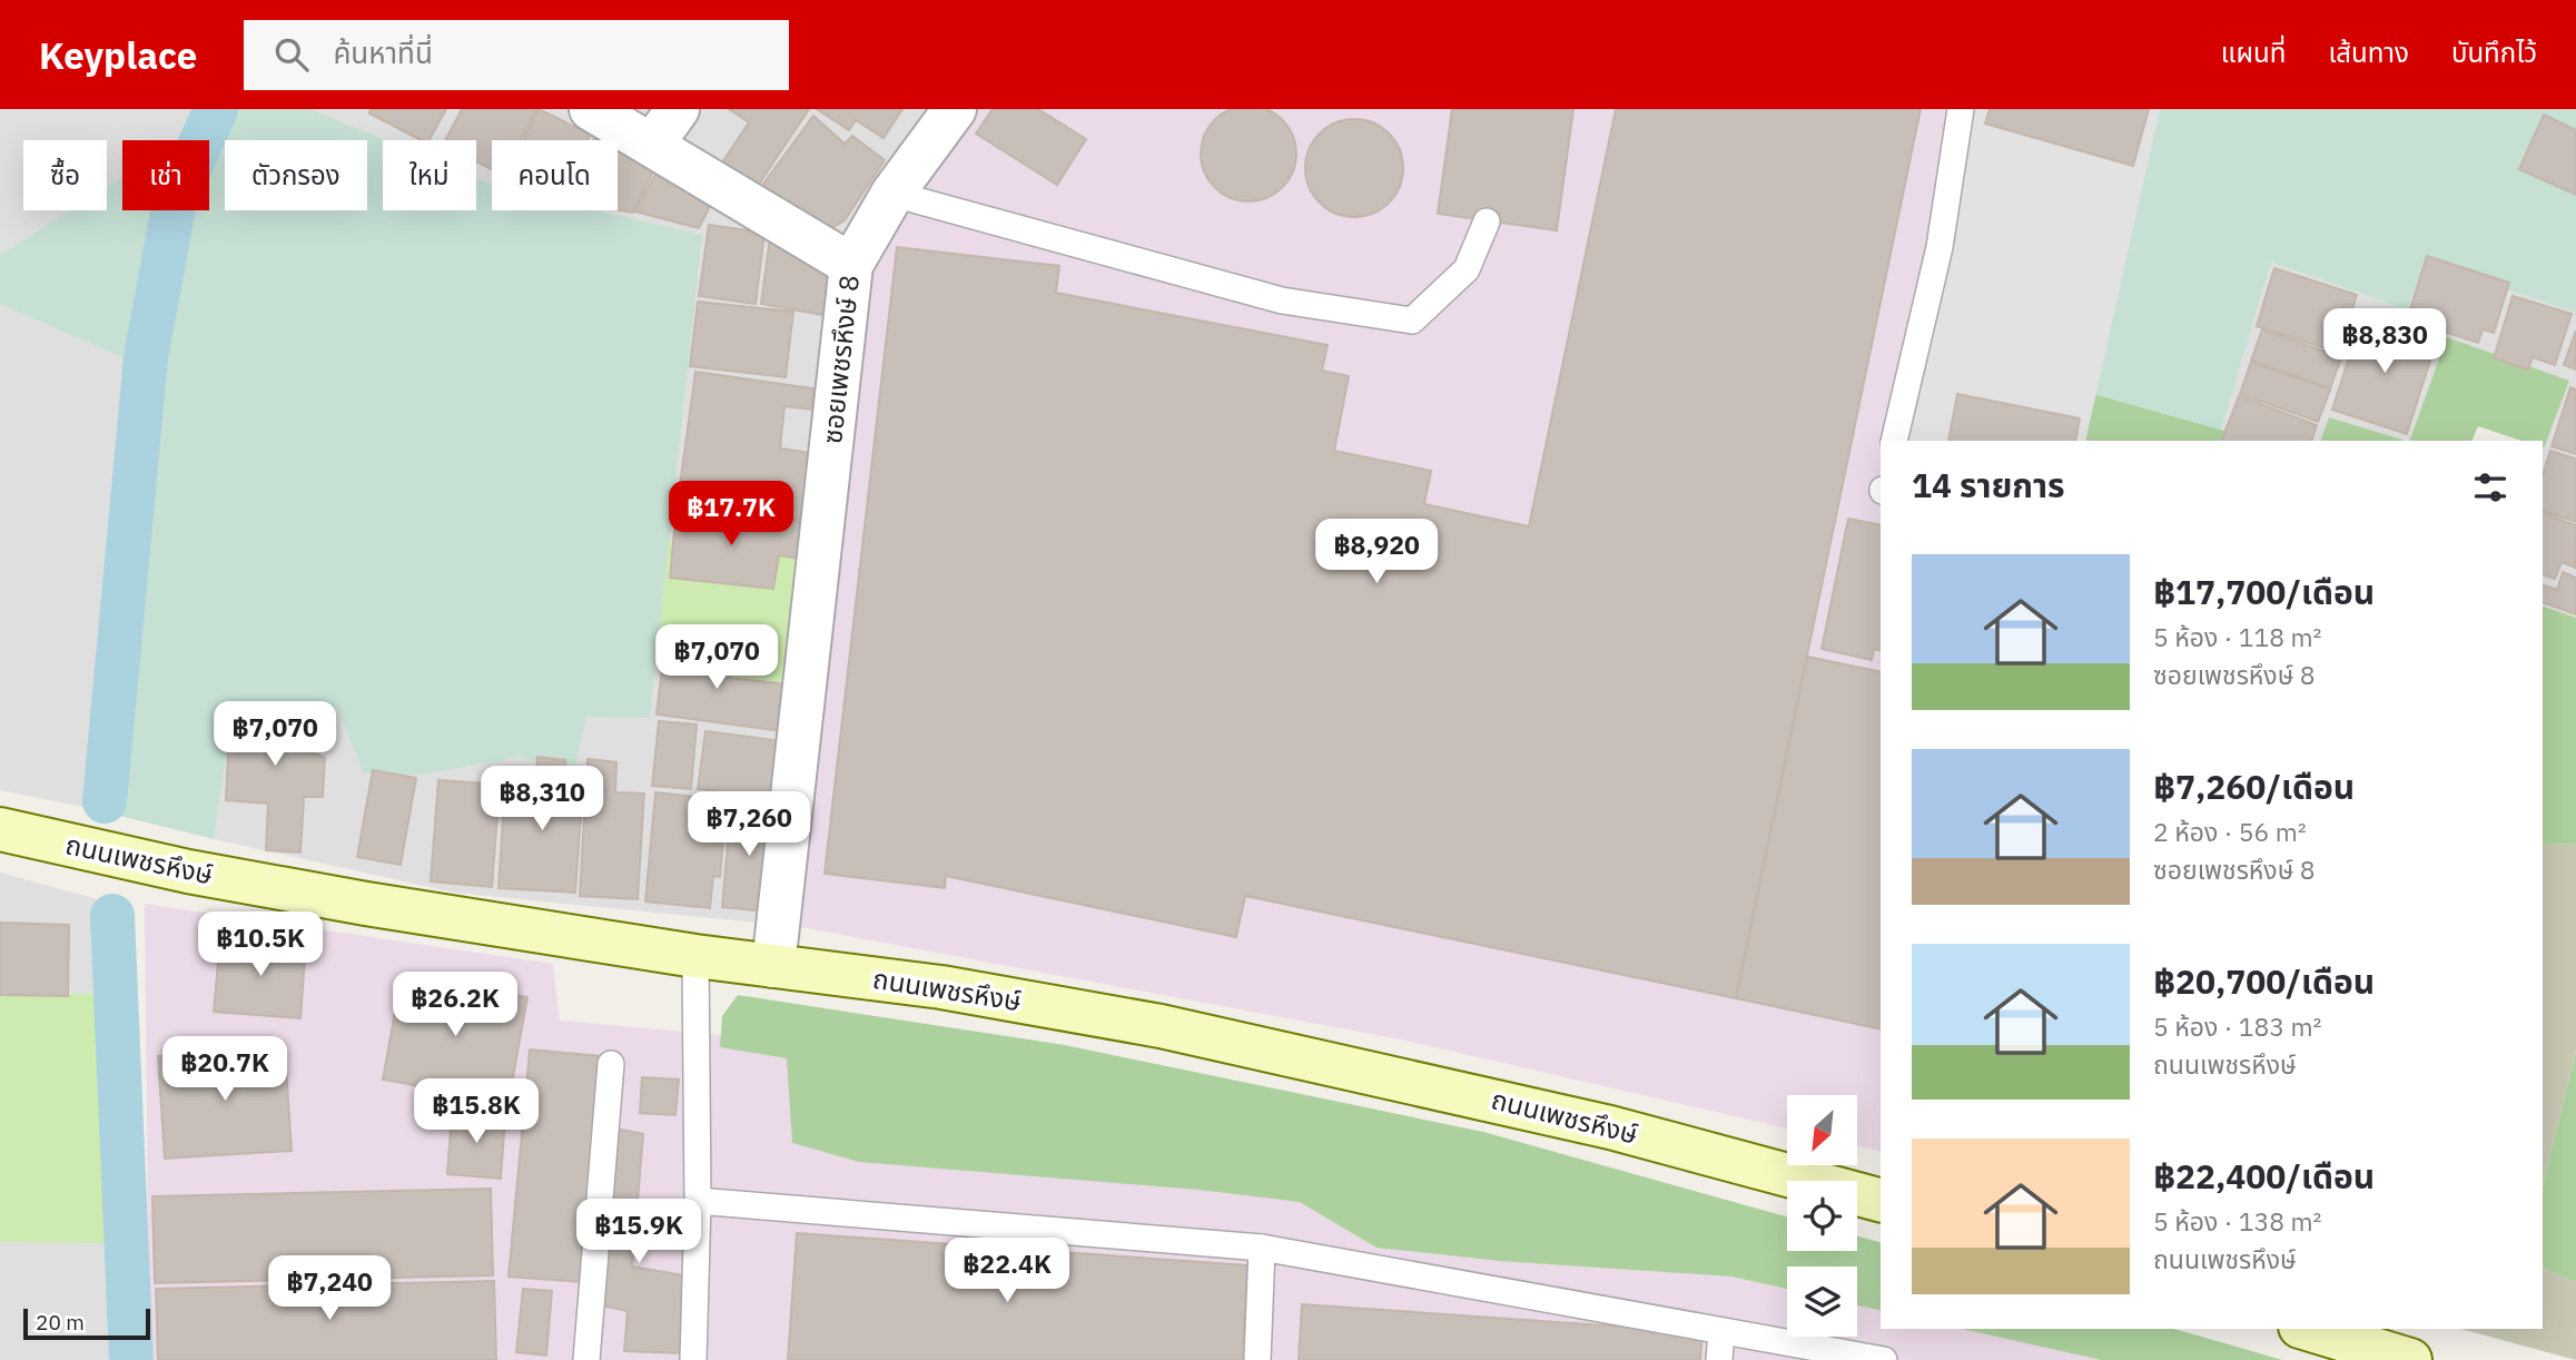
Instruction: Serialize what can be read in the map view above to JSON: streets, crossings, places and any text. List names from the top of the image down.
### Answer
{
  "streets": {
    "main road": ["ถนนเพชรหึงษ์"],
    "street": ["ซอยเพชรหึงษ์ 8"]
  },
  "crossings": [
    ["ซอยเพชรหึงษ์ 8", "ถนนเพชรหึงษ์"]
  ],
  "scale_bar": "20 m",
  "north": "bottom left",
  "page": {
    "header": "Keyplace",
    "search": "ค้นหาที่นี่",
    "nav": ["แผนที่", "เส้นทาง", "บันทึกไว้"],
    "chip": [
      "ซื้อ",
      "เช่า",
      "ตัวกรอง",
      "ใหม่",
      "คอนโด"
    ],
    "price": [
      "฿8,830",
      "฿17.7K",
      "฿8,920",
      "฿7,070",
      "฿7,070",
      "฿8,310",
      "฿7,260",
      "฿10.5K",
      "฿26.2K",
      "฿20.7K",
      "฿15.8K",
      "฿15.9K",
      "฿22.4K",
      "฿7,240"
    ],
    "heading": "14 รายการ",
    "list": [
      {
        "name": "฿17,700/เดือน",
        "note": "5 ห้อง · 118 m² · ซอยเพชรหึงษ์ 8"
      },
      {
        "name": "฿7,260/เดือน",
        "note": "2 ห้อง · 56 m² · ซอยเพชรหึงษ์ 8"
      },
      {
        "name": "฿20,700/เดือน",
        "note": "5 ห้อง · 183 m² · ถนนเพชรหึงษ์"
      },
      {
        "name": "฿22,400/เดือน",
        "note": "5 ห้อง · 138 m² · ถนนเพชรหึงษ์"
      }
    ],
    "scale": "20 m"
  }
}
